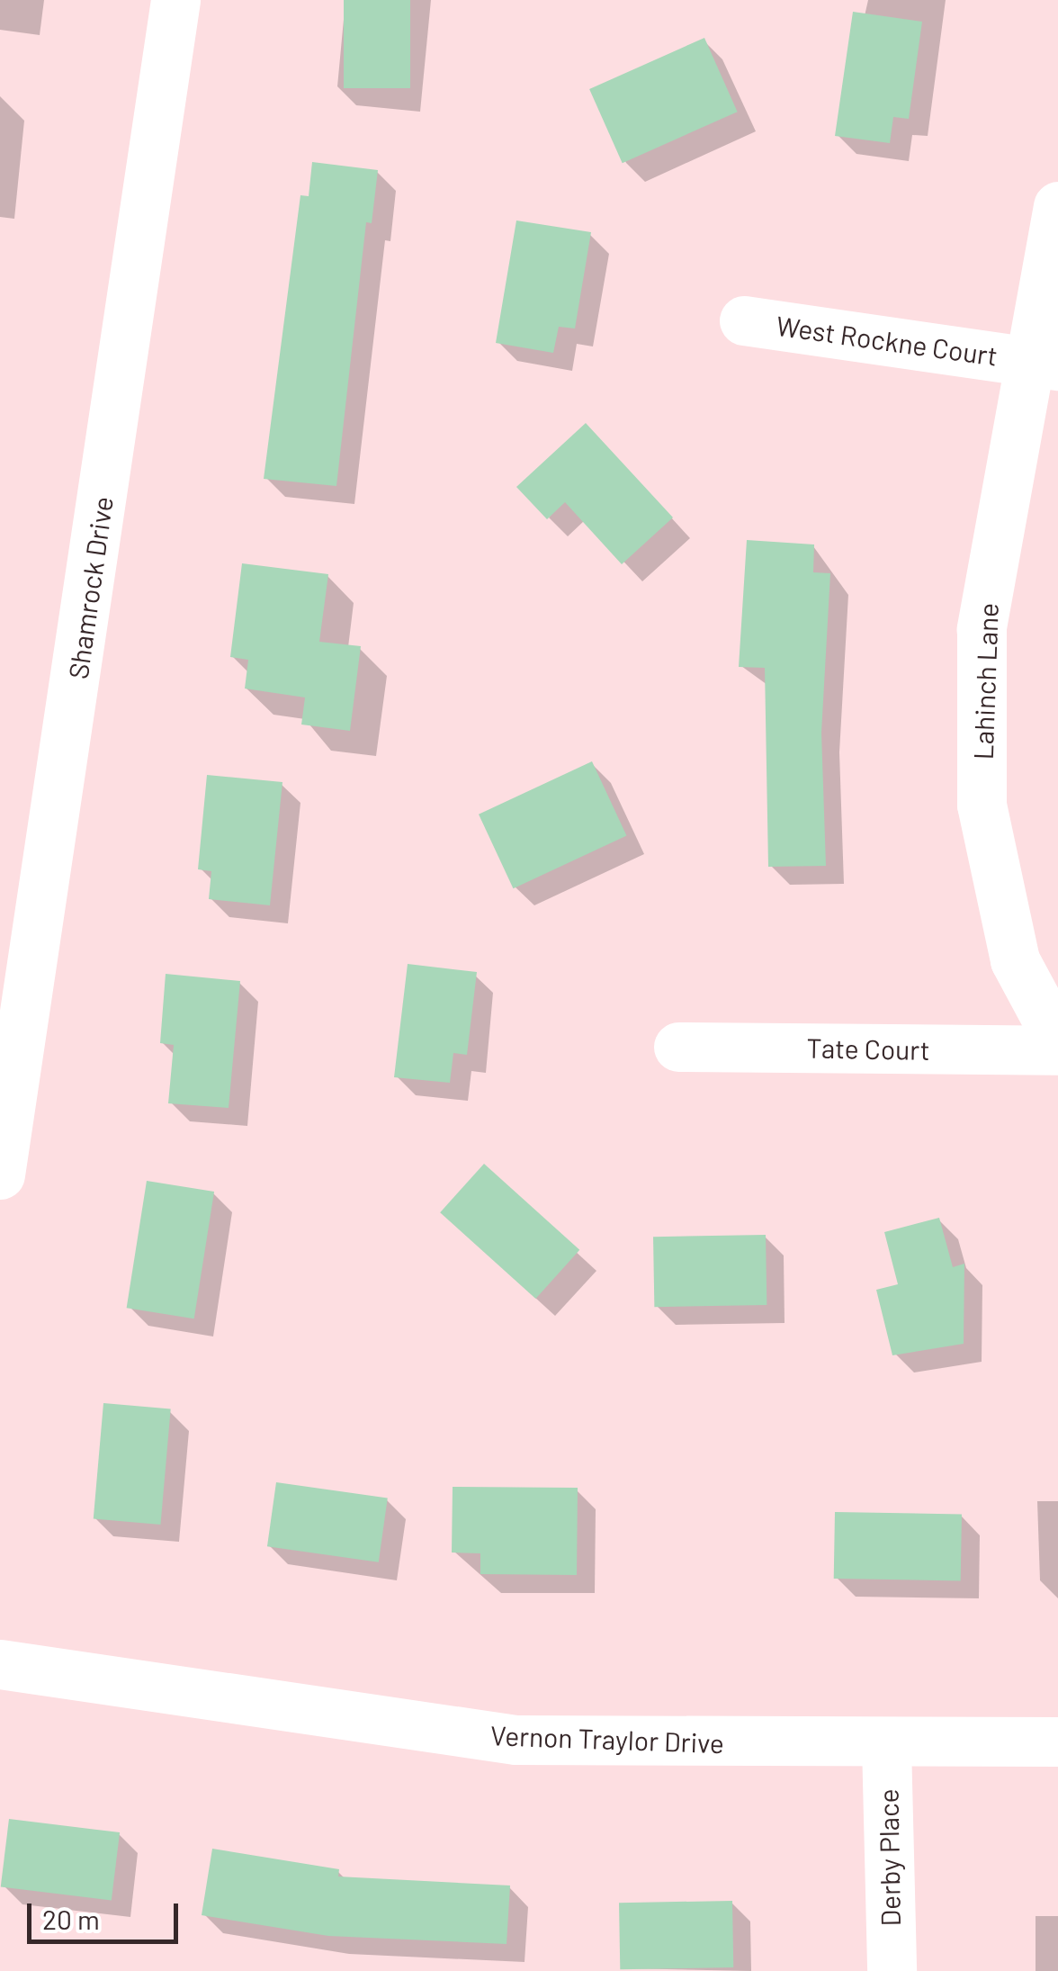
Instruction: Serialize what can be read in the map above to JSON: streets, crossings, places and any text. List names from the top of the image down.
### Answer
{
  "streets": {
    "street": [
      "West Rockne Court",
      "Shamrock Drive",
      "Lahinch Lane",
      "Tate Court",
      "Vernon Traylor Drive",
      "Derby Place"
    ]
  },
  "crossings": [
    ["West Rockne Court", "Lahinch Lane"],
    ["Vernon Traylor Drive", "Derby Place"]
  ],
  "scale_bar": "20 m"
}
